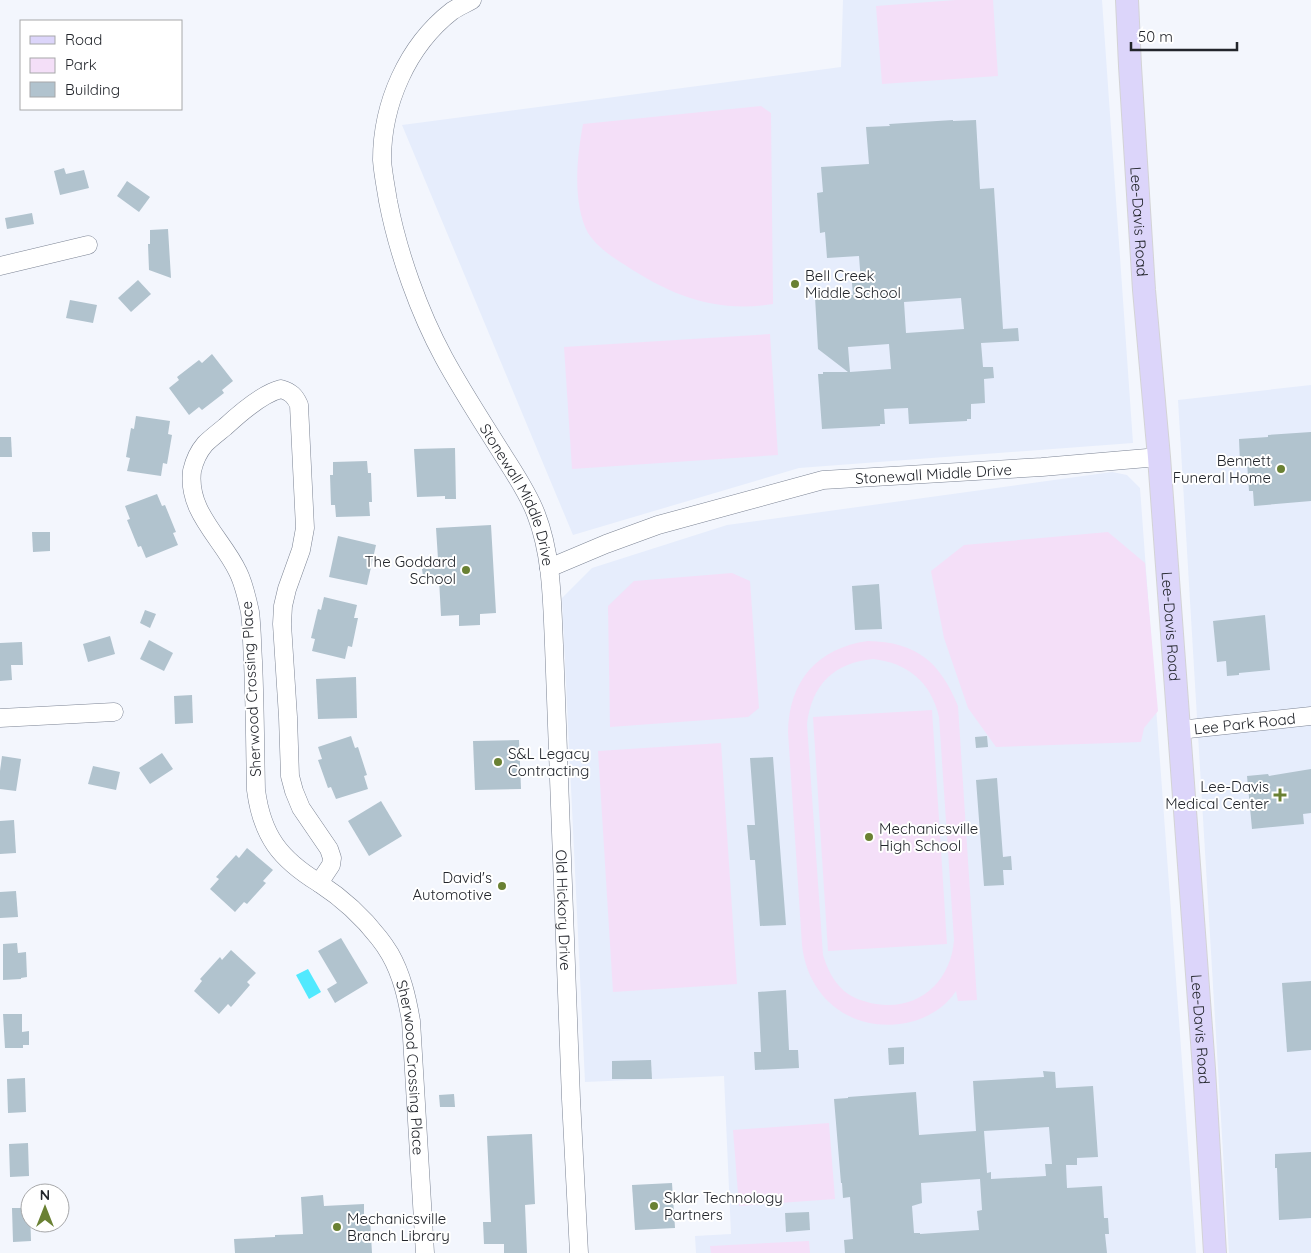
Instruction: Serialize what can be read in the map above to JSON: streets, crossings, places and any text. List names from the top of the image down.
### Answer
{
  "streets": {
    "main road": ["Lee-Davis Road"],
    "street": [
      "Stonewall Middle Drive",
      "Sherwood Crossing Place",
      "Lee Park Road",
      "Old Hickory Drive"
    ]
  },
  "crossings": [
    ["Lee-Davis Road", "Stonewall Middle Drive"],
    ["Lee-Davis Road", "Lee Park Road"],
    ["Stonewall Middle Drive", "Old Hickory Drive"]
  ],
  "places": {
    "other": [
      "Bell Creek Middle School",
      "Bennett Funeral Home",
      "The Goddard School",
      "S&L Legacy Contracting",
      "Mechanicsville High School",
      "David's Automotive",
      "Sklar Technology Partners",
      "Mechanicsville Branch Library"
    ],
    "health": ["Lee-Davis Medical Center"]
  },
  "legend": ["Road", "Park", "Building"],
  "scale_bar": "50 m",
  "north": "top"
}
